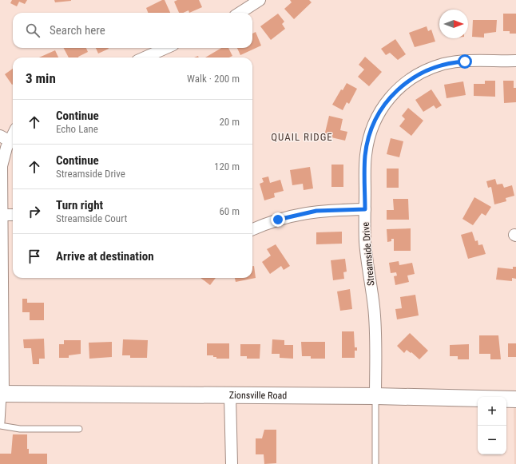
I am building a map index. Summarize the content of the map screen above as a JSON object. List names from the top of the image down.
{
  "streets": {
    "street": ["Streamside Drive", "Zionsville Road"]
  },
  "crossings": [
    ["Streamside Drive", "Zionsville Road"]
  ],
  "districts": ["QUAIL RIDGE"],
  "north": "right",
  "page": {
    "search": "Search here",
    "heading": ["3 min", "Walk · 200 m"],
    "list": [
      ["Continue", "Echo Lane", "20 m"],
      ["Continue", "Streamside Drive", "120 m"],
      ["Turn right", "Streamside Court", "60 m"],
      "Arrive at destination"
    ],
    "map_buttons": ["+", "−"]
  }
}
